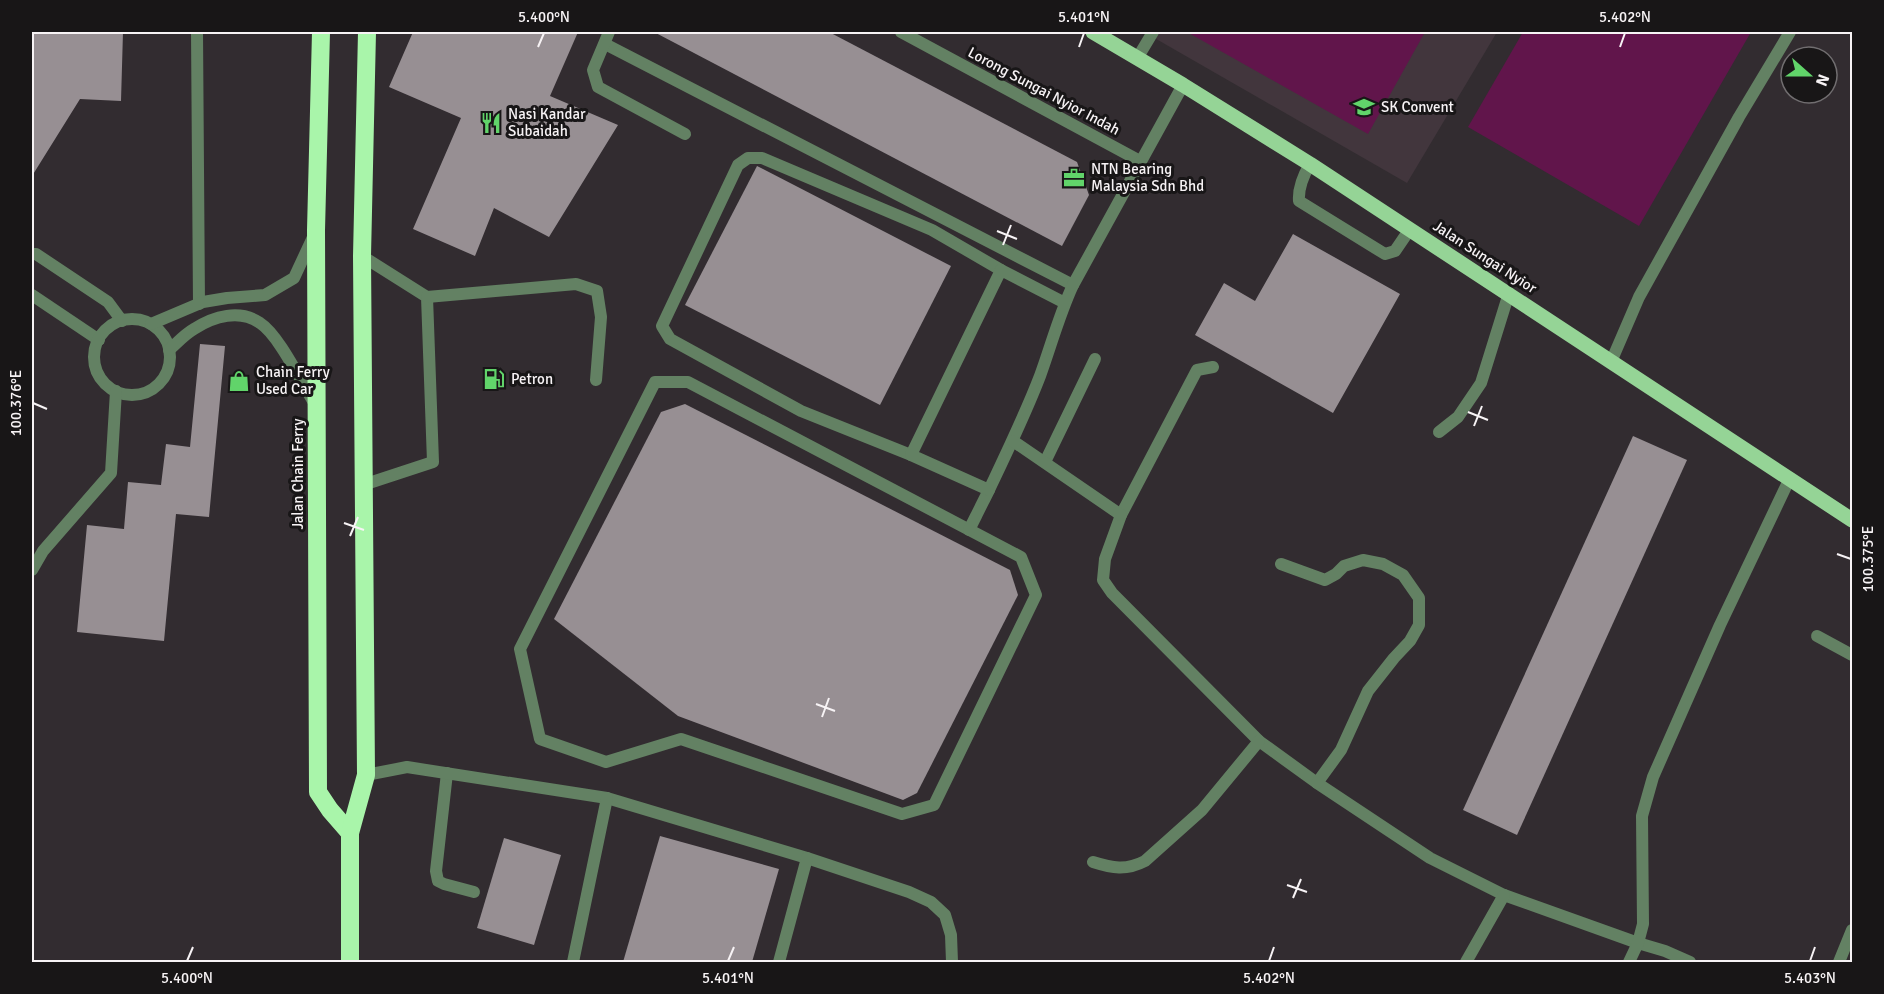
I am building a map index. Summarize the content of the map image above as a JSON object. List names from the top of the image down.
{
  "streets": {
    "highway": ["Jalan Chain Ferry"],
    "main road": ["Jalan Sungai Nyior"],
    "street": ["Lorong Sungai Nyior Indah"]
  },
  "places": {
    "school or university": ["SK Convent"],
    "restaurant": ["Nasi Kandar Subaidah"],
    "office": ["NTN Bearing Malaysia Sdn Bhd"],
    "fuel station": ["Petron"],
    "shop": ["Chain Ferry Used Car"]
  },
  "north": "right",
  "coordinates": [
    "5.400°N",
    "5.401°N",
    "5.402°N",
    "100.376°E",
    "100.375°E",
    "5.403°N"
  ]
}
